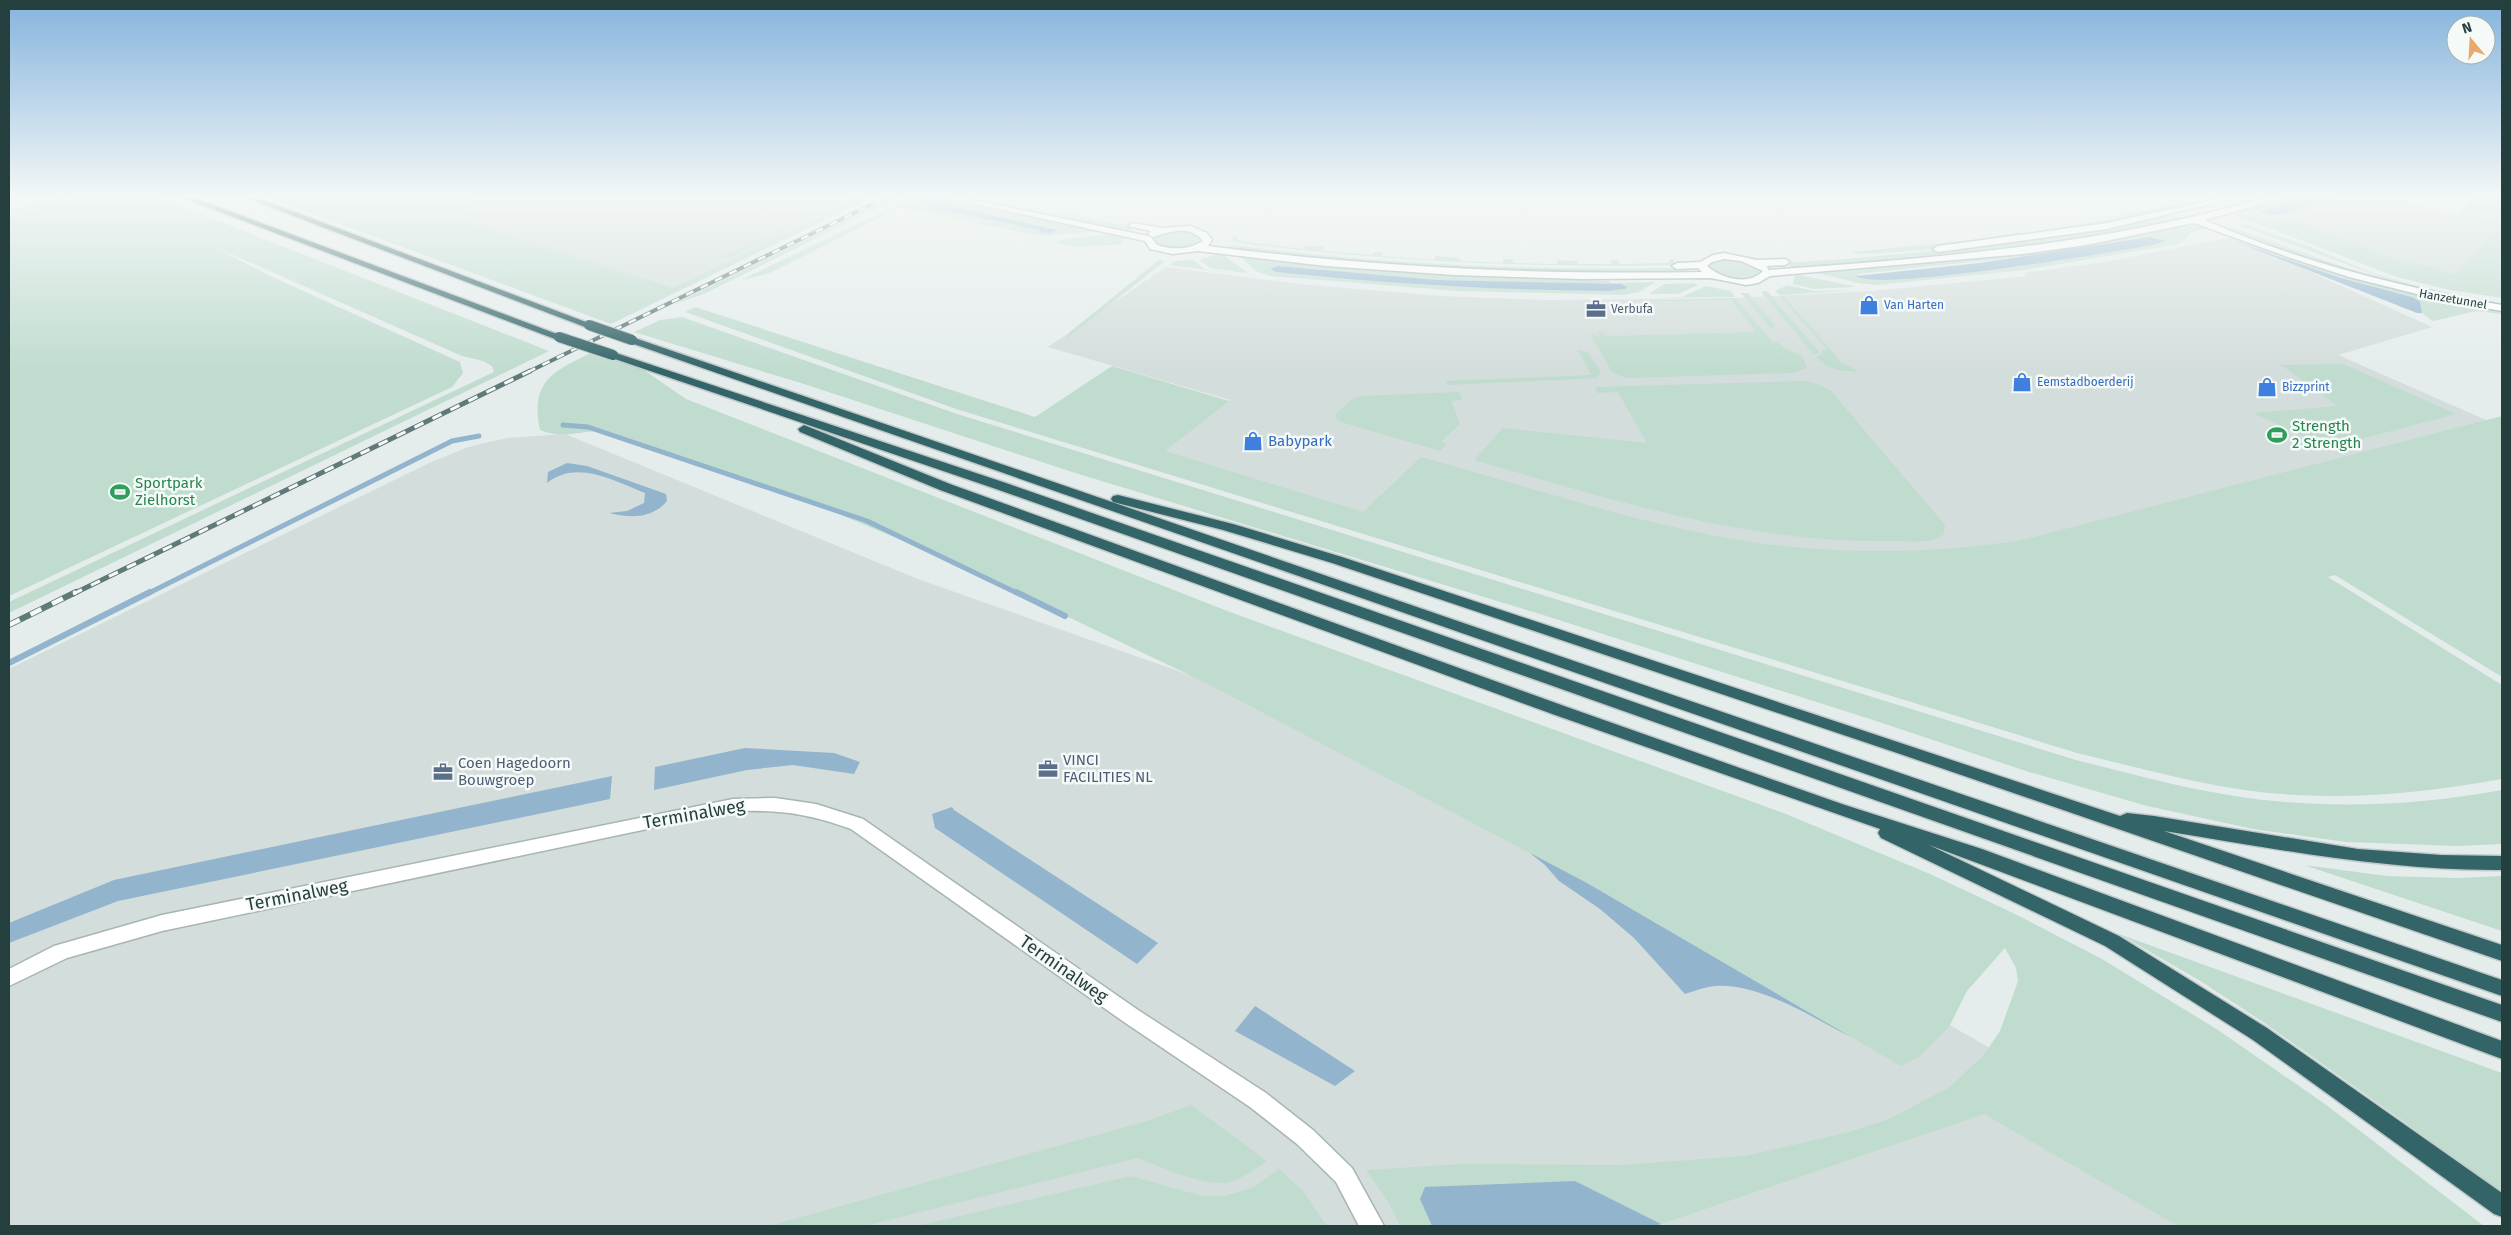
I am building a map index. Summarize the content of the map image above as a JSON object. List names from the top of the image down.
{
  "streets": {
    "main road": ["Hanzetunnel", "Terminalweg"]
  },
  "places": {
    "shop": [
      "Van Harten",
      "Eemstadboerderij",
      "Bizzprint",
      "Babypark"
    ],
    "office": ["Verbufa", "VINCI FACILITIES NL", "Coen Hagedoorn Bouwgroep"],
    "sports": ["Strength 2 Strength", "Sportpark Zielhorst"]
  },
  "north": "top"
}
